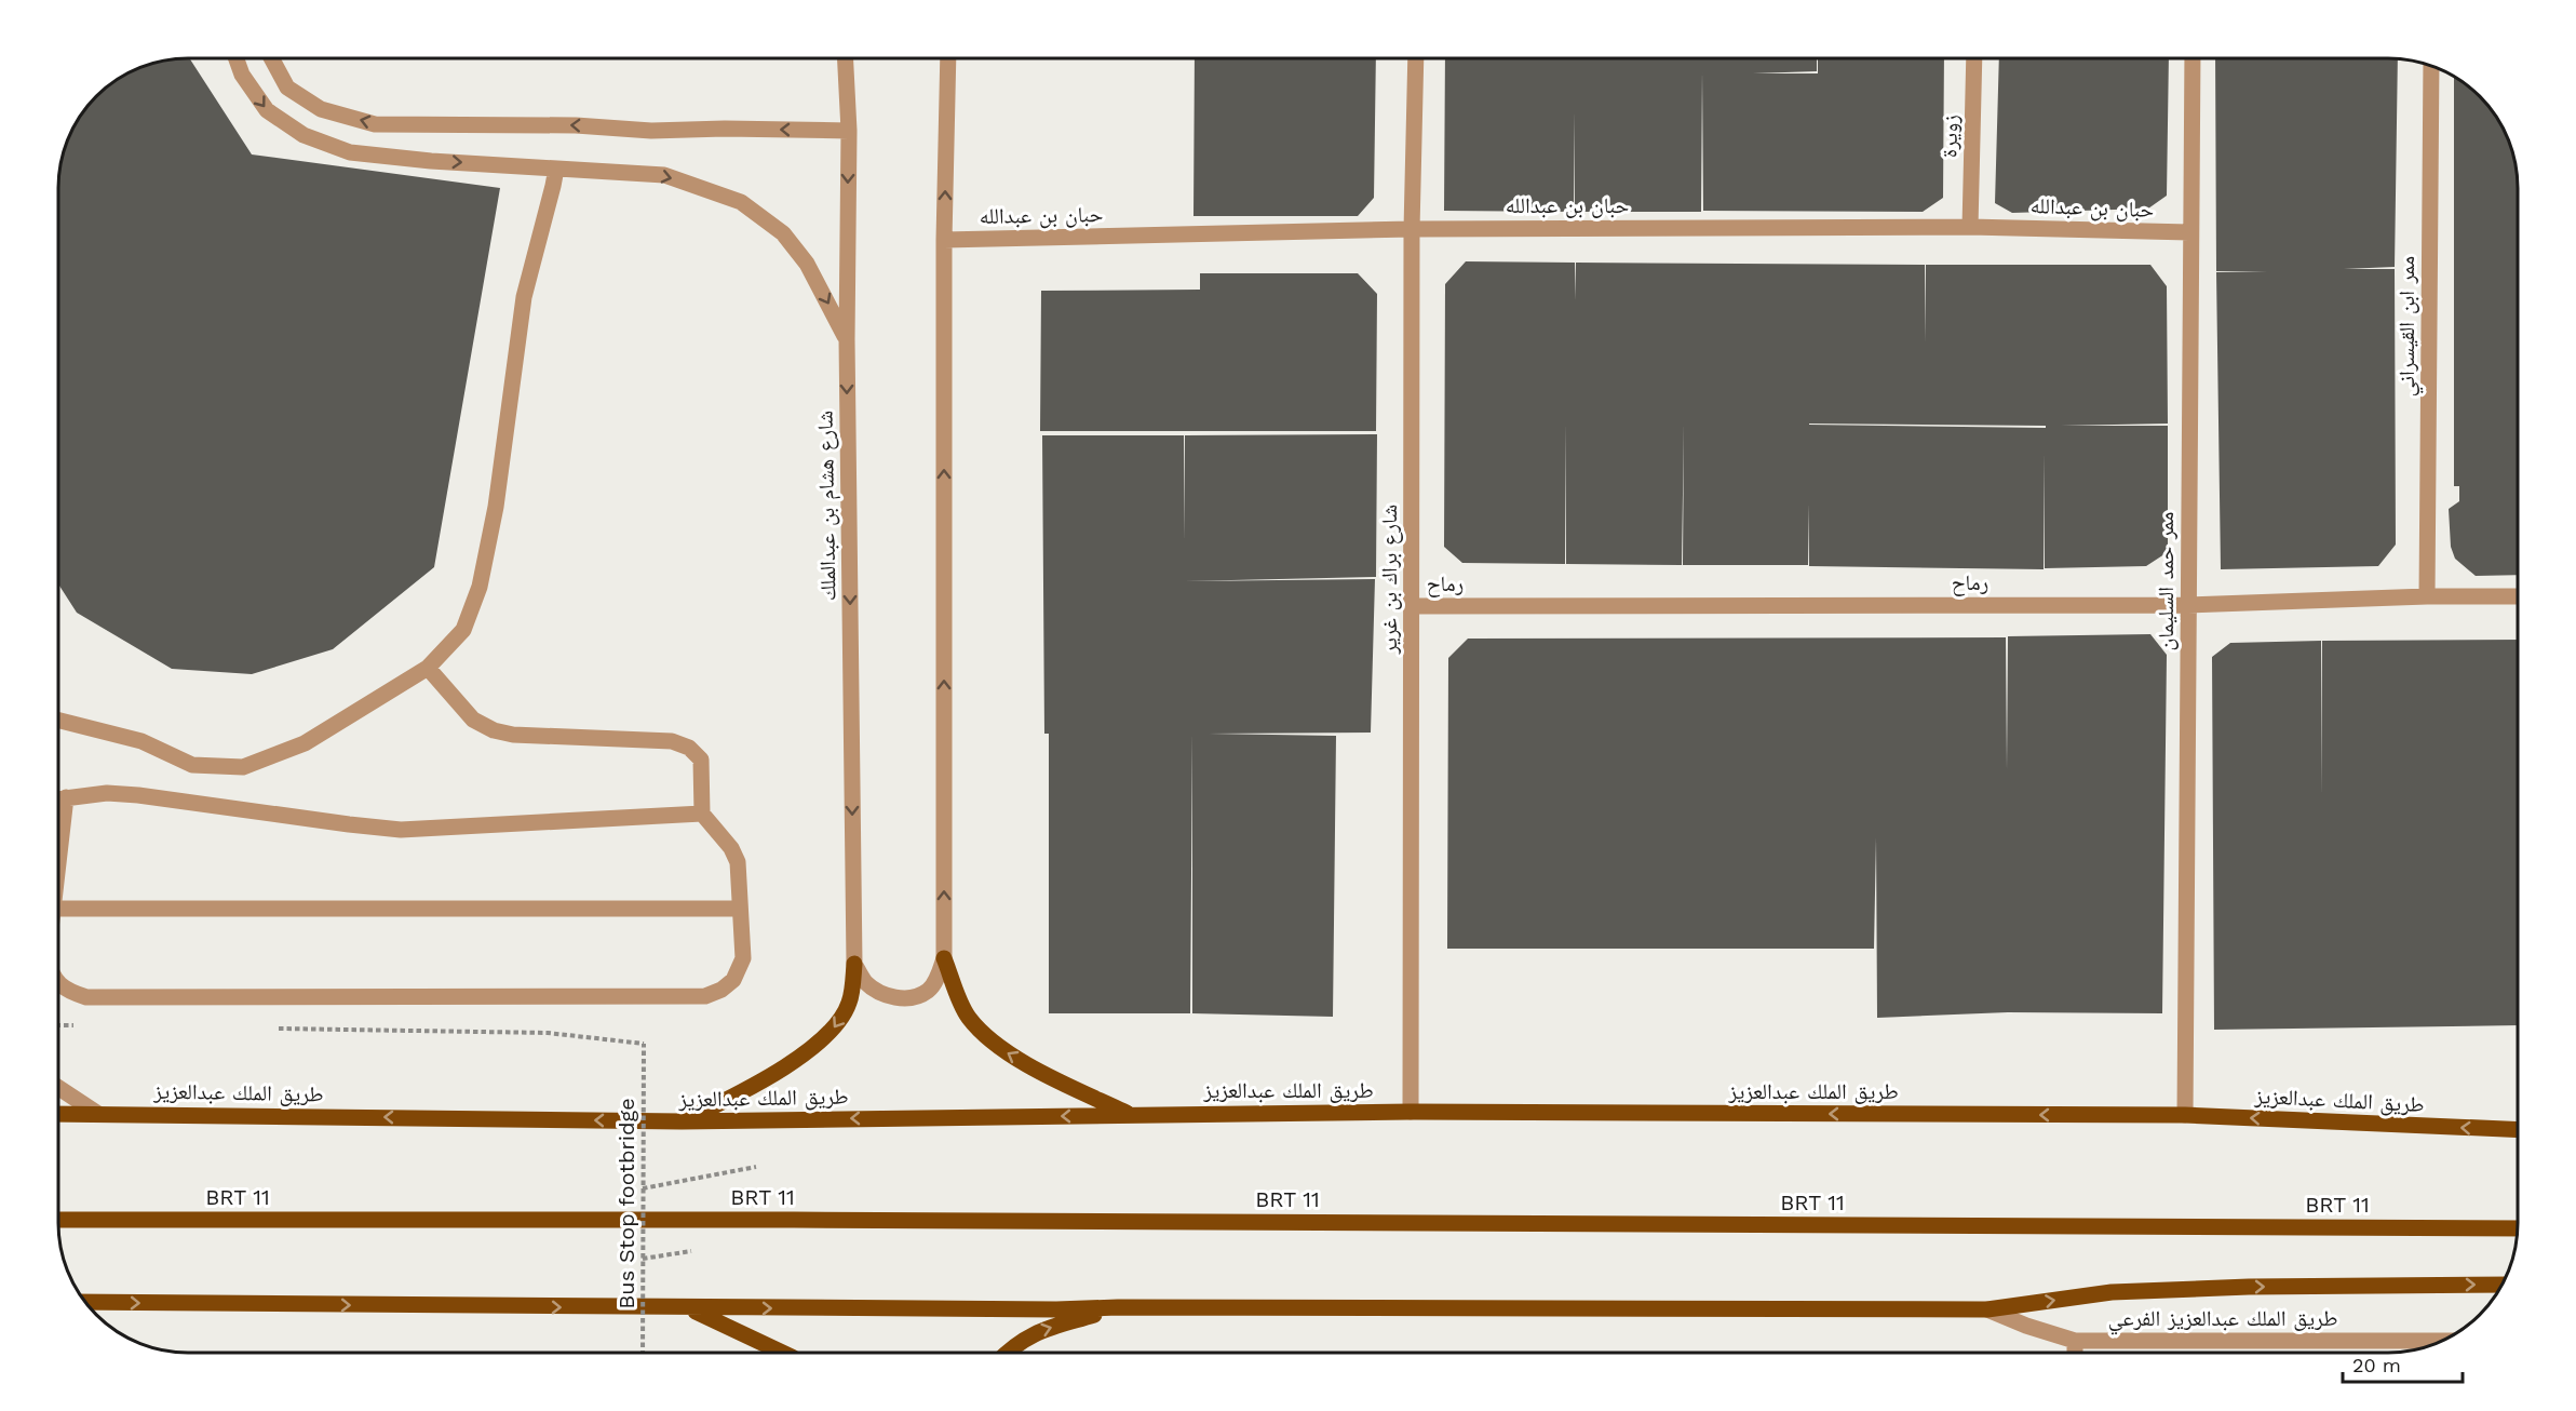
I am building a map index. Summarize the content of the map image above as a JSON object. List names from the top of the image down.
{
  "streets": {
    "main road": ["طريق الملك عبدالعزيز", "BRT 11"],
    "street": [
      "زويرة",
      "حبان بن عبدالله",
      "ممر ابن القيسراني",
      "شارع هشام بن عبدالملك",
      "شارع براك بن غرير",
      "ممر حمد السليمان",
      "رماح",
      "طريق الملك عبدالعزيز الفرعي"
    ],
    "path": ["Bus Stop footbridge"]
  },
  "crossings": [
    ["زويرة", "حبان بن عبدالله"],
    ["حبان بن عبدالله", "شارع براك بن غرير"],
    ["حبان بن عبدالله", "ممر حمد السليمان"],
    ["ممر ابن القيسراني", "رماح"],
    ["شارع براك بن غرير", "رماح"],
    ["شارع براك بن غرير", "طريق الملك عبدالعزيز"],
    ["ممر حمد السليمان", "رماح"],
    ["ممر حمد السليمان", "طريق الملك عبدالعزيز"]
  ],
  "one_way": ["طريق الملك عبدالعزيز"],
  "scale_bar": "20 m"
}
